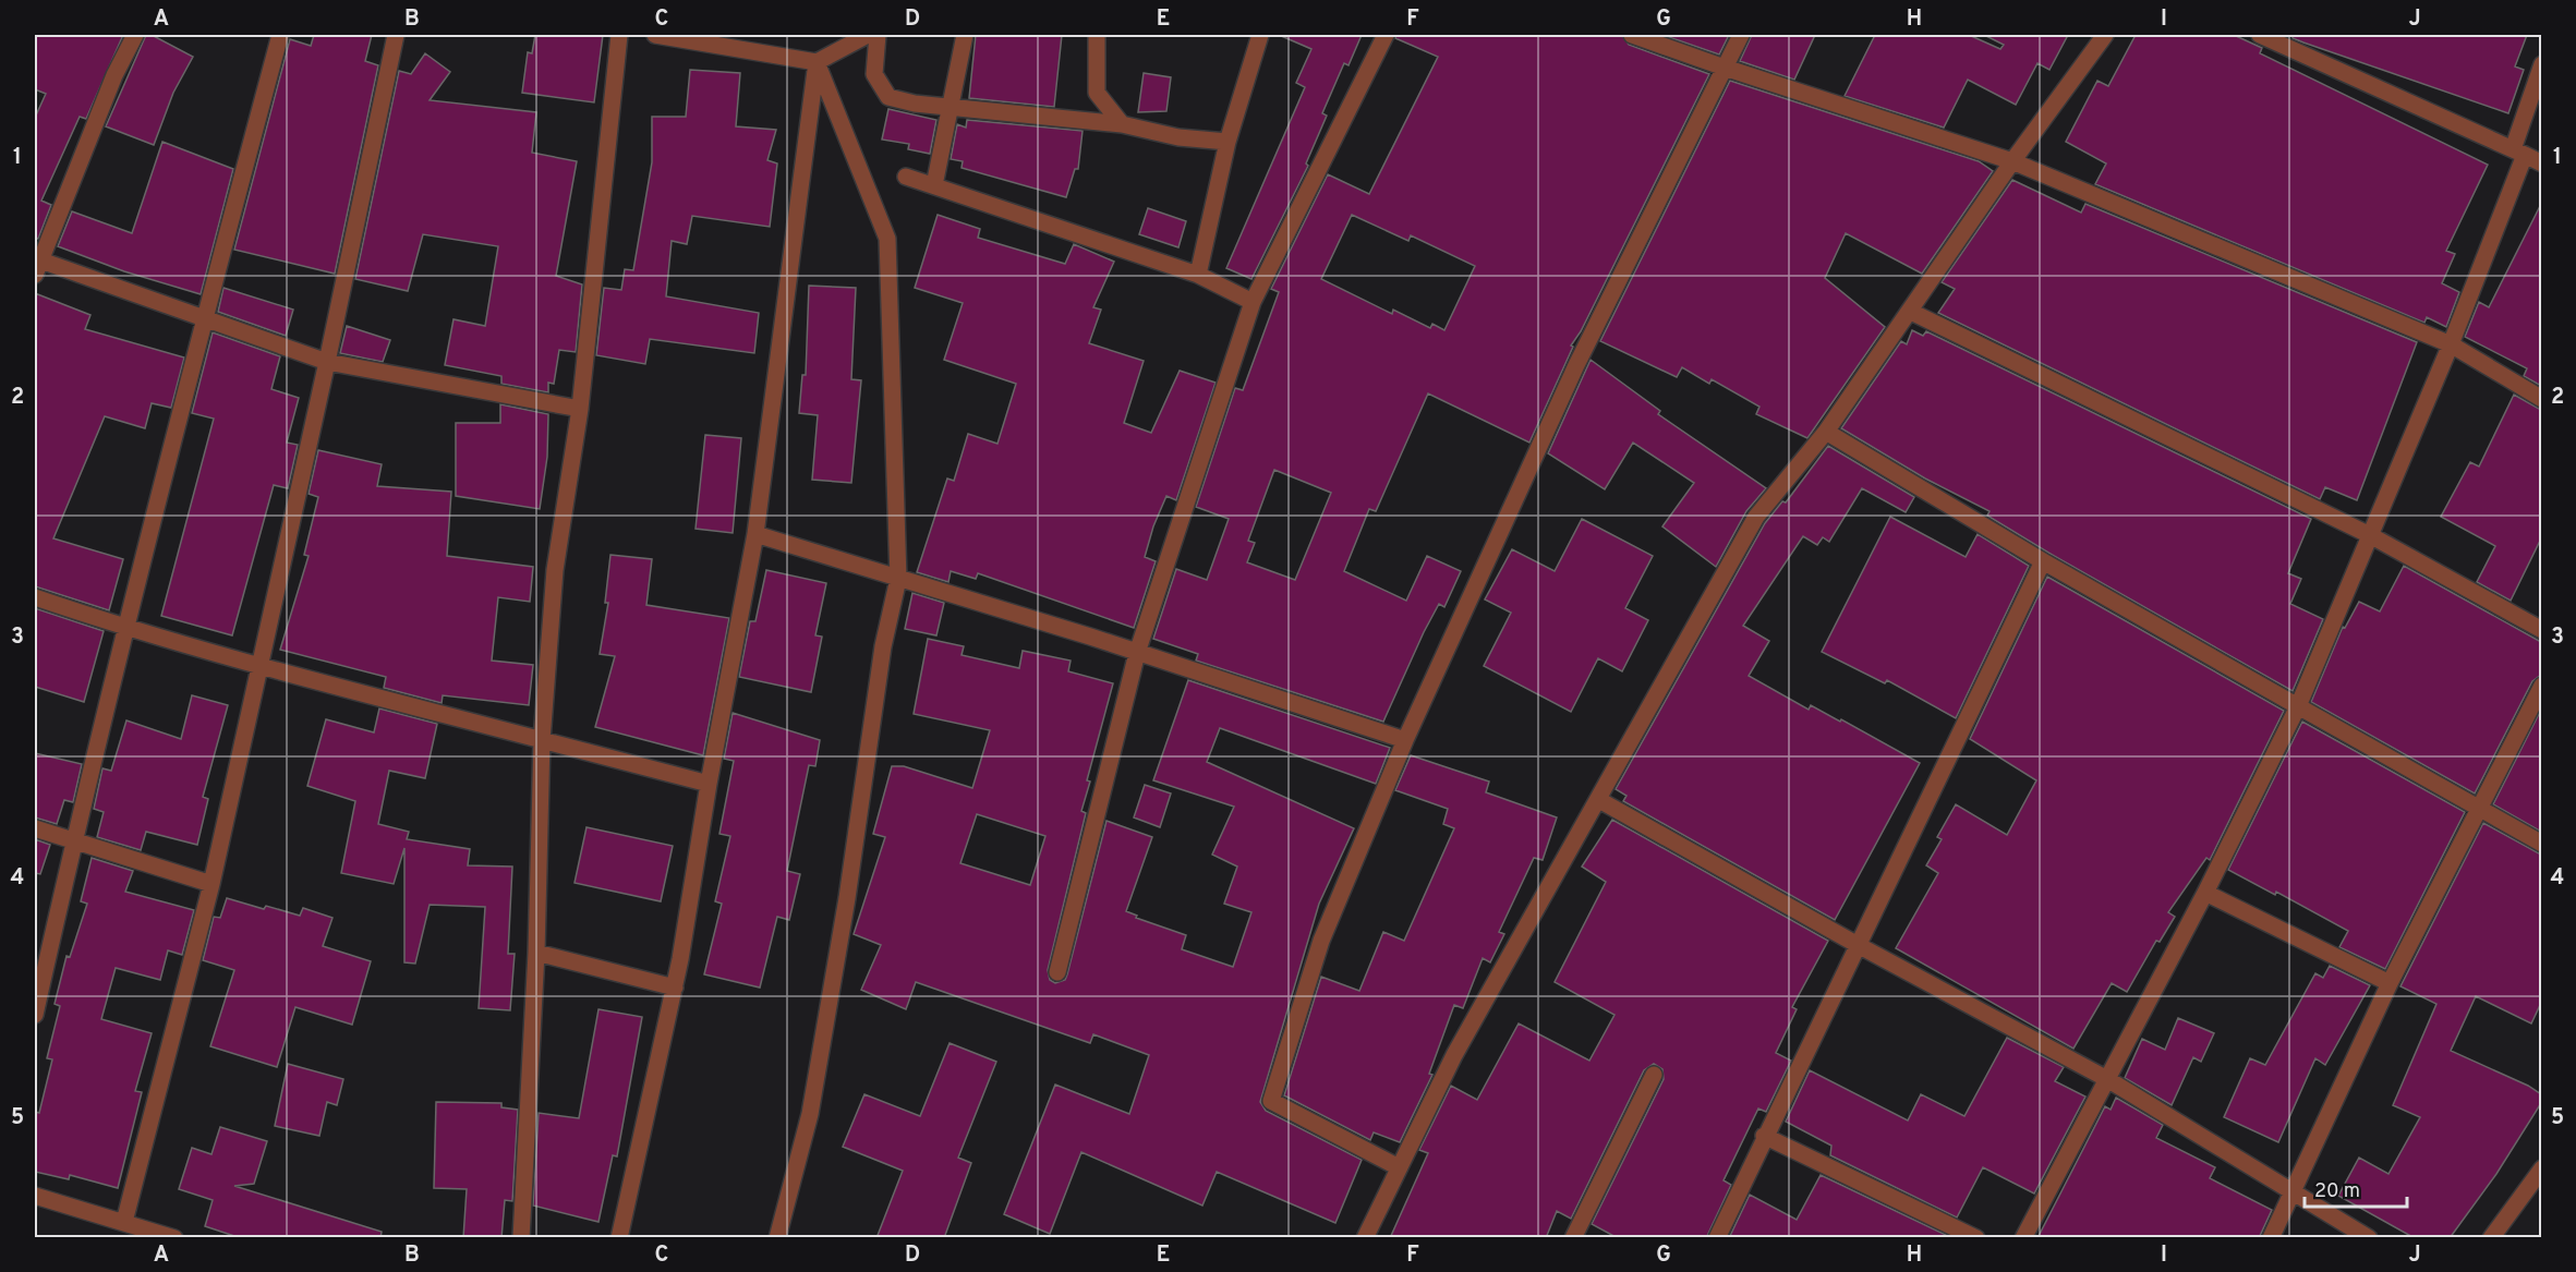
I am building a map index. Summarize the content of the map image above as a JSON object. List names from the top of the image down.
{
  "scale_bar": "20 m",
  "grid": {
    "columns": [
      "A",
      "B",
      "C",
      "D",
      "E",
      "F",
      "G",
      "H",
      "I",
      "J"
    ],
    "rows": [
      "1",
      "2",
      "3",
      "4",
      "5"
    ]
  }
}
